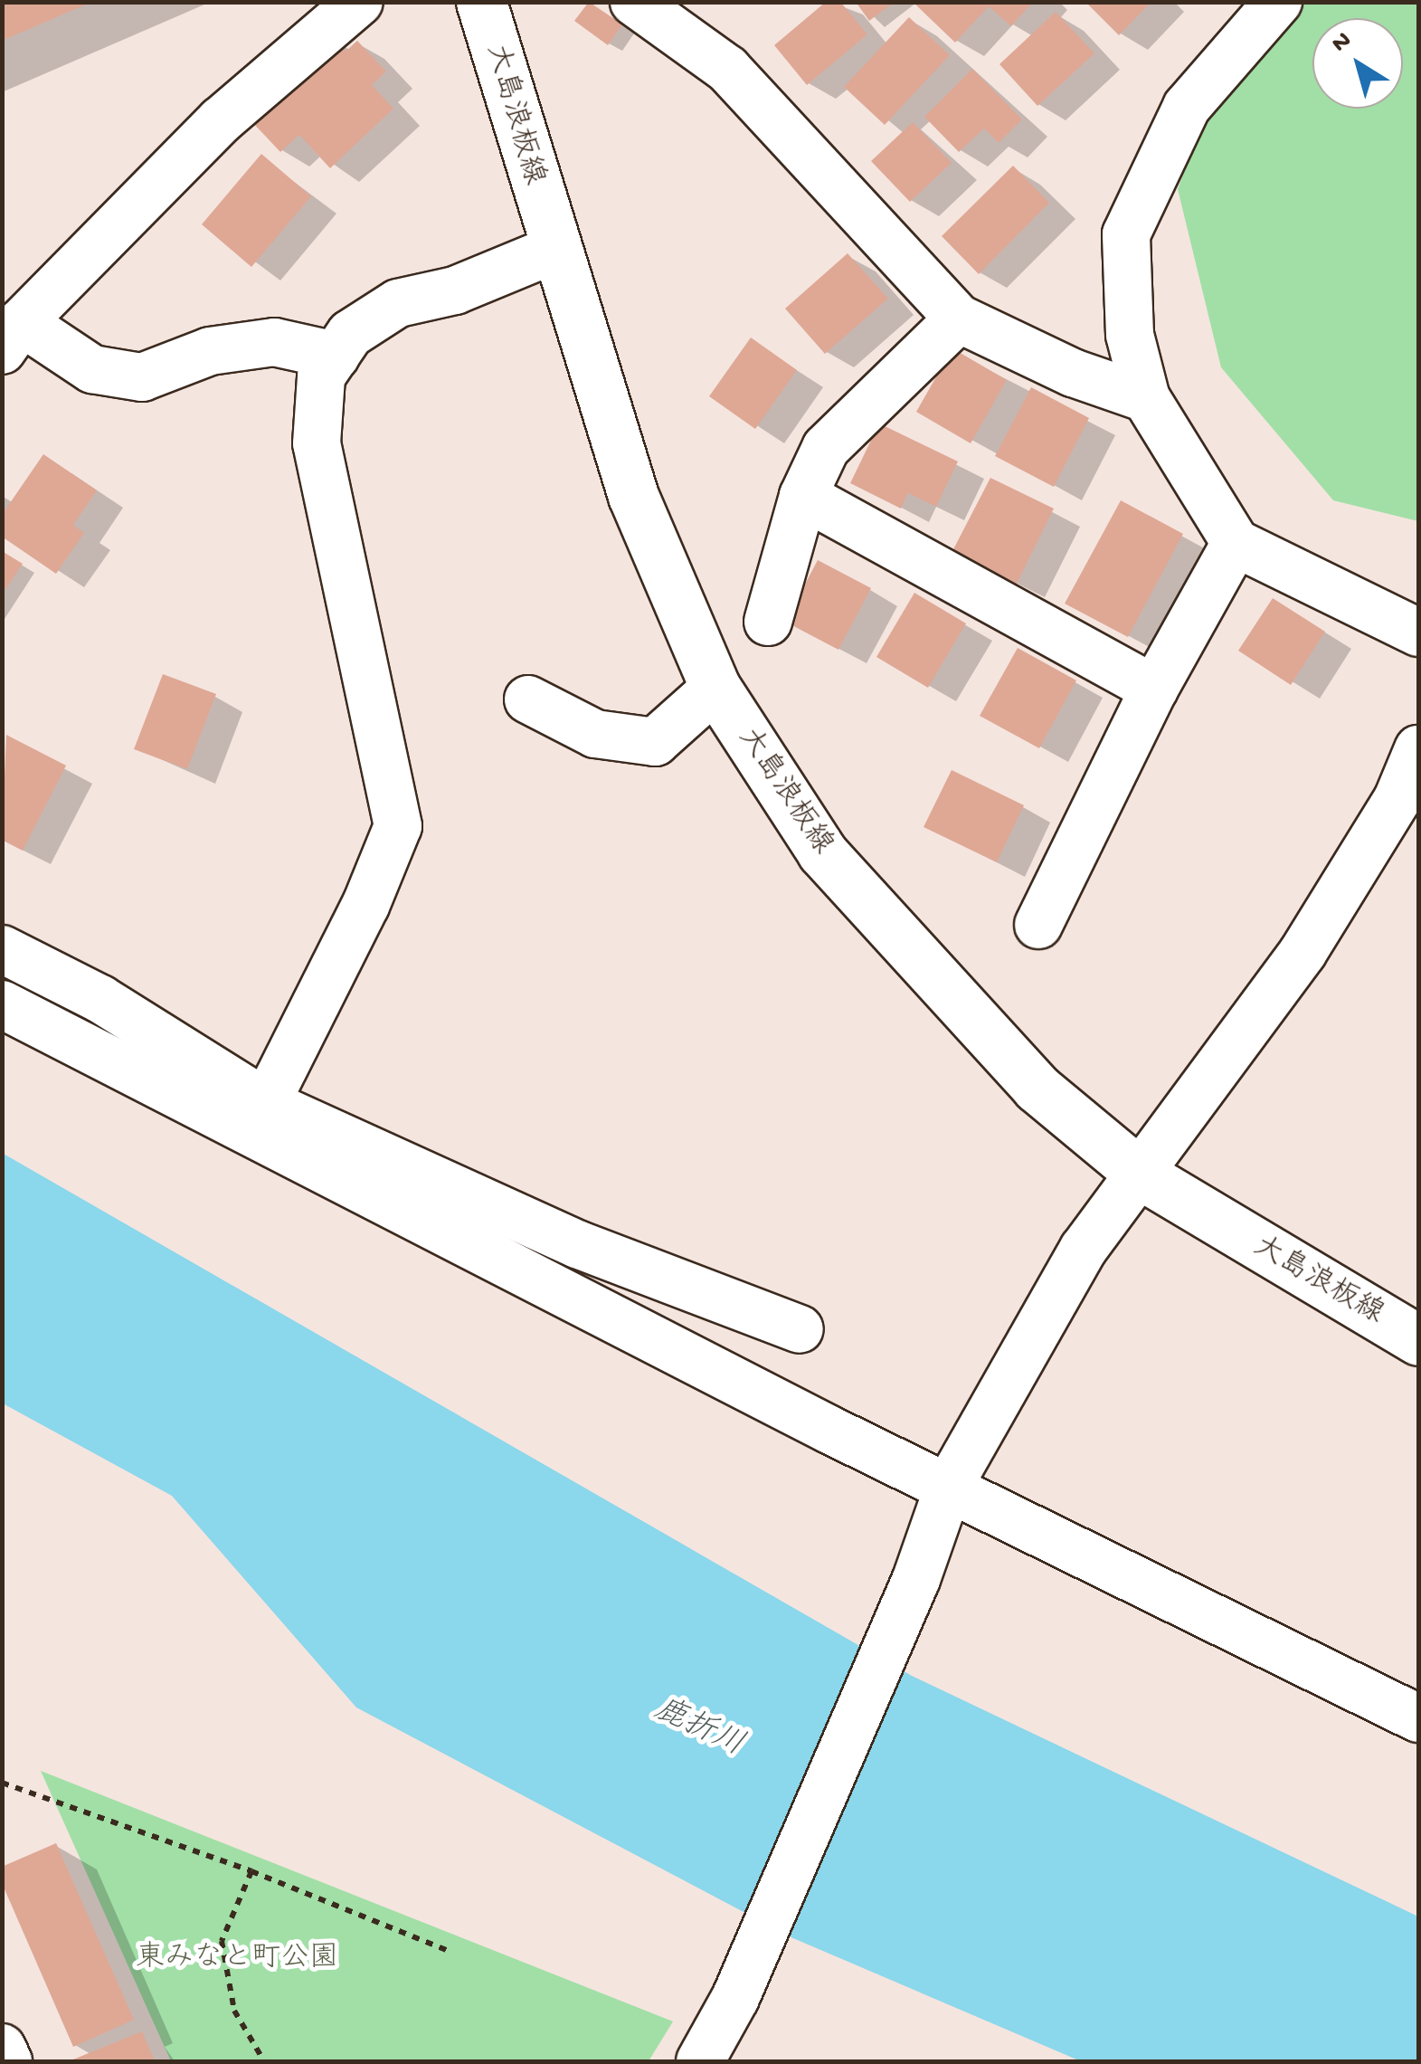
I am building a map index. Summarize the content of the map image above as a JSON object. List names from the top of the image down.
{
  "streets": {
    "main road": ["大島浪板線"]
  },
  "water": ["鹿折川"],
  "parks": ["東みなと町公園"],
  "north": "top left"
}
